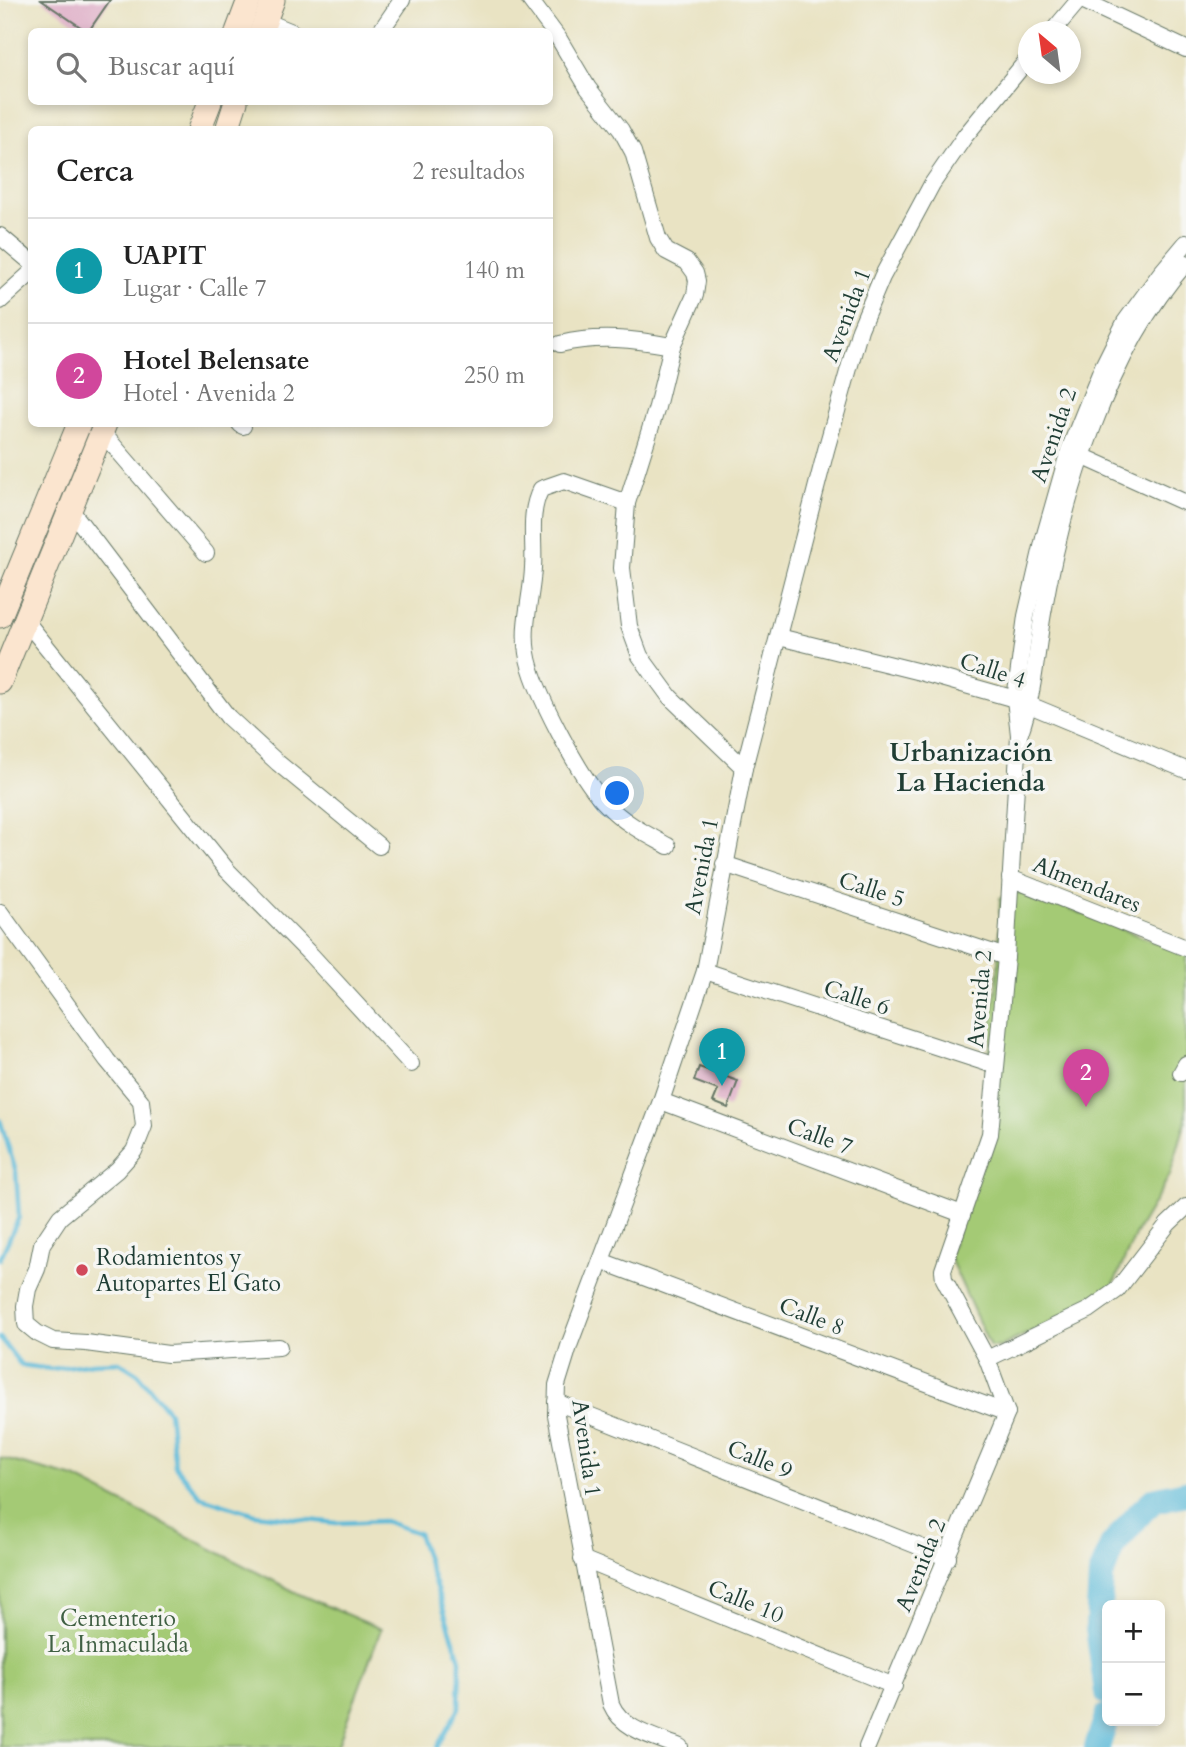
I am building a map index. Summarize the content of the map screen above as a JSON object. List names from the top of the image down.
{
  "streets": {
    "street": [
      "Avenida 1",
      "Avenida 2",
      "Calle 4",
      "Almendares",
      "Calle 5",
      "Calle 6",
      "Calle 7",
      "Calle 8",
      "Calle 9",
      "Calle 10"
    ]
  },
  "crossings": [
    ["Avenida 1", "Calle 4"],
    ["Avenida 1", "Calle 5"],
    ["Avenida 1", "Calle 6"],
    ["Avenida 1", "Calle 7"],
    ["Avenida 1", "Calle 8"],
    ["Avenida 1", "Calle 9"],
    ["Avenida 1", "Calle 10"],
    ["Avenida 2", "Calle 4"],
    ["Avenida 2", "Almendares"],
    ["Avenida 2", "Calle 5"],
    ["Avenida 2", "Calle 6"],
    ["Avenida 2", "Calle 7"],
    ["Avenida 2", "Calle 8"],
    ["Avenida 2", "Calle 9"],
    ["Avenida 2", "Calle 10"]
  ],
  "districts": ["Urbanización La Hacienda"],
  "parks": ["Cementerio La Inmaculada"],
  "places": ["Rodamientos y Autopartes El Gato"],
  "north": "top left",
  "page": {
    "search": "Buscar aquí",
    "heading": ["Cerca", "2 resultados"],
    "list": [
      {
        "mark": "1",
        "name": "UAPIT",
        "note": "Lugar · Calle 7",
        "value": "140 m"
      },
      {
        "mark": "2",
        "name": "Hotel Belensate",
        "note": "Hotel · Avenida 2",
        "value": "250 m"
      }
    ],
    "pins": ["1", "2"],
    "map_buttons": ["+", "−"]
  }
}
